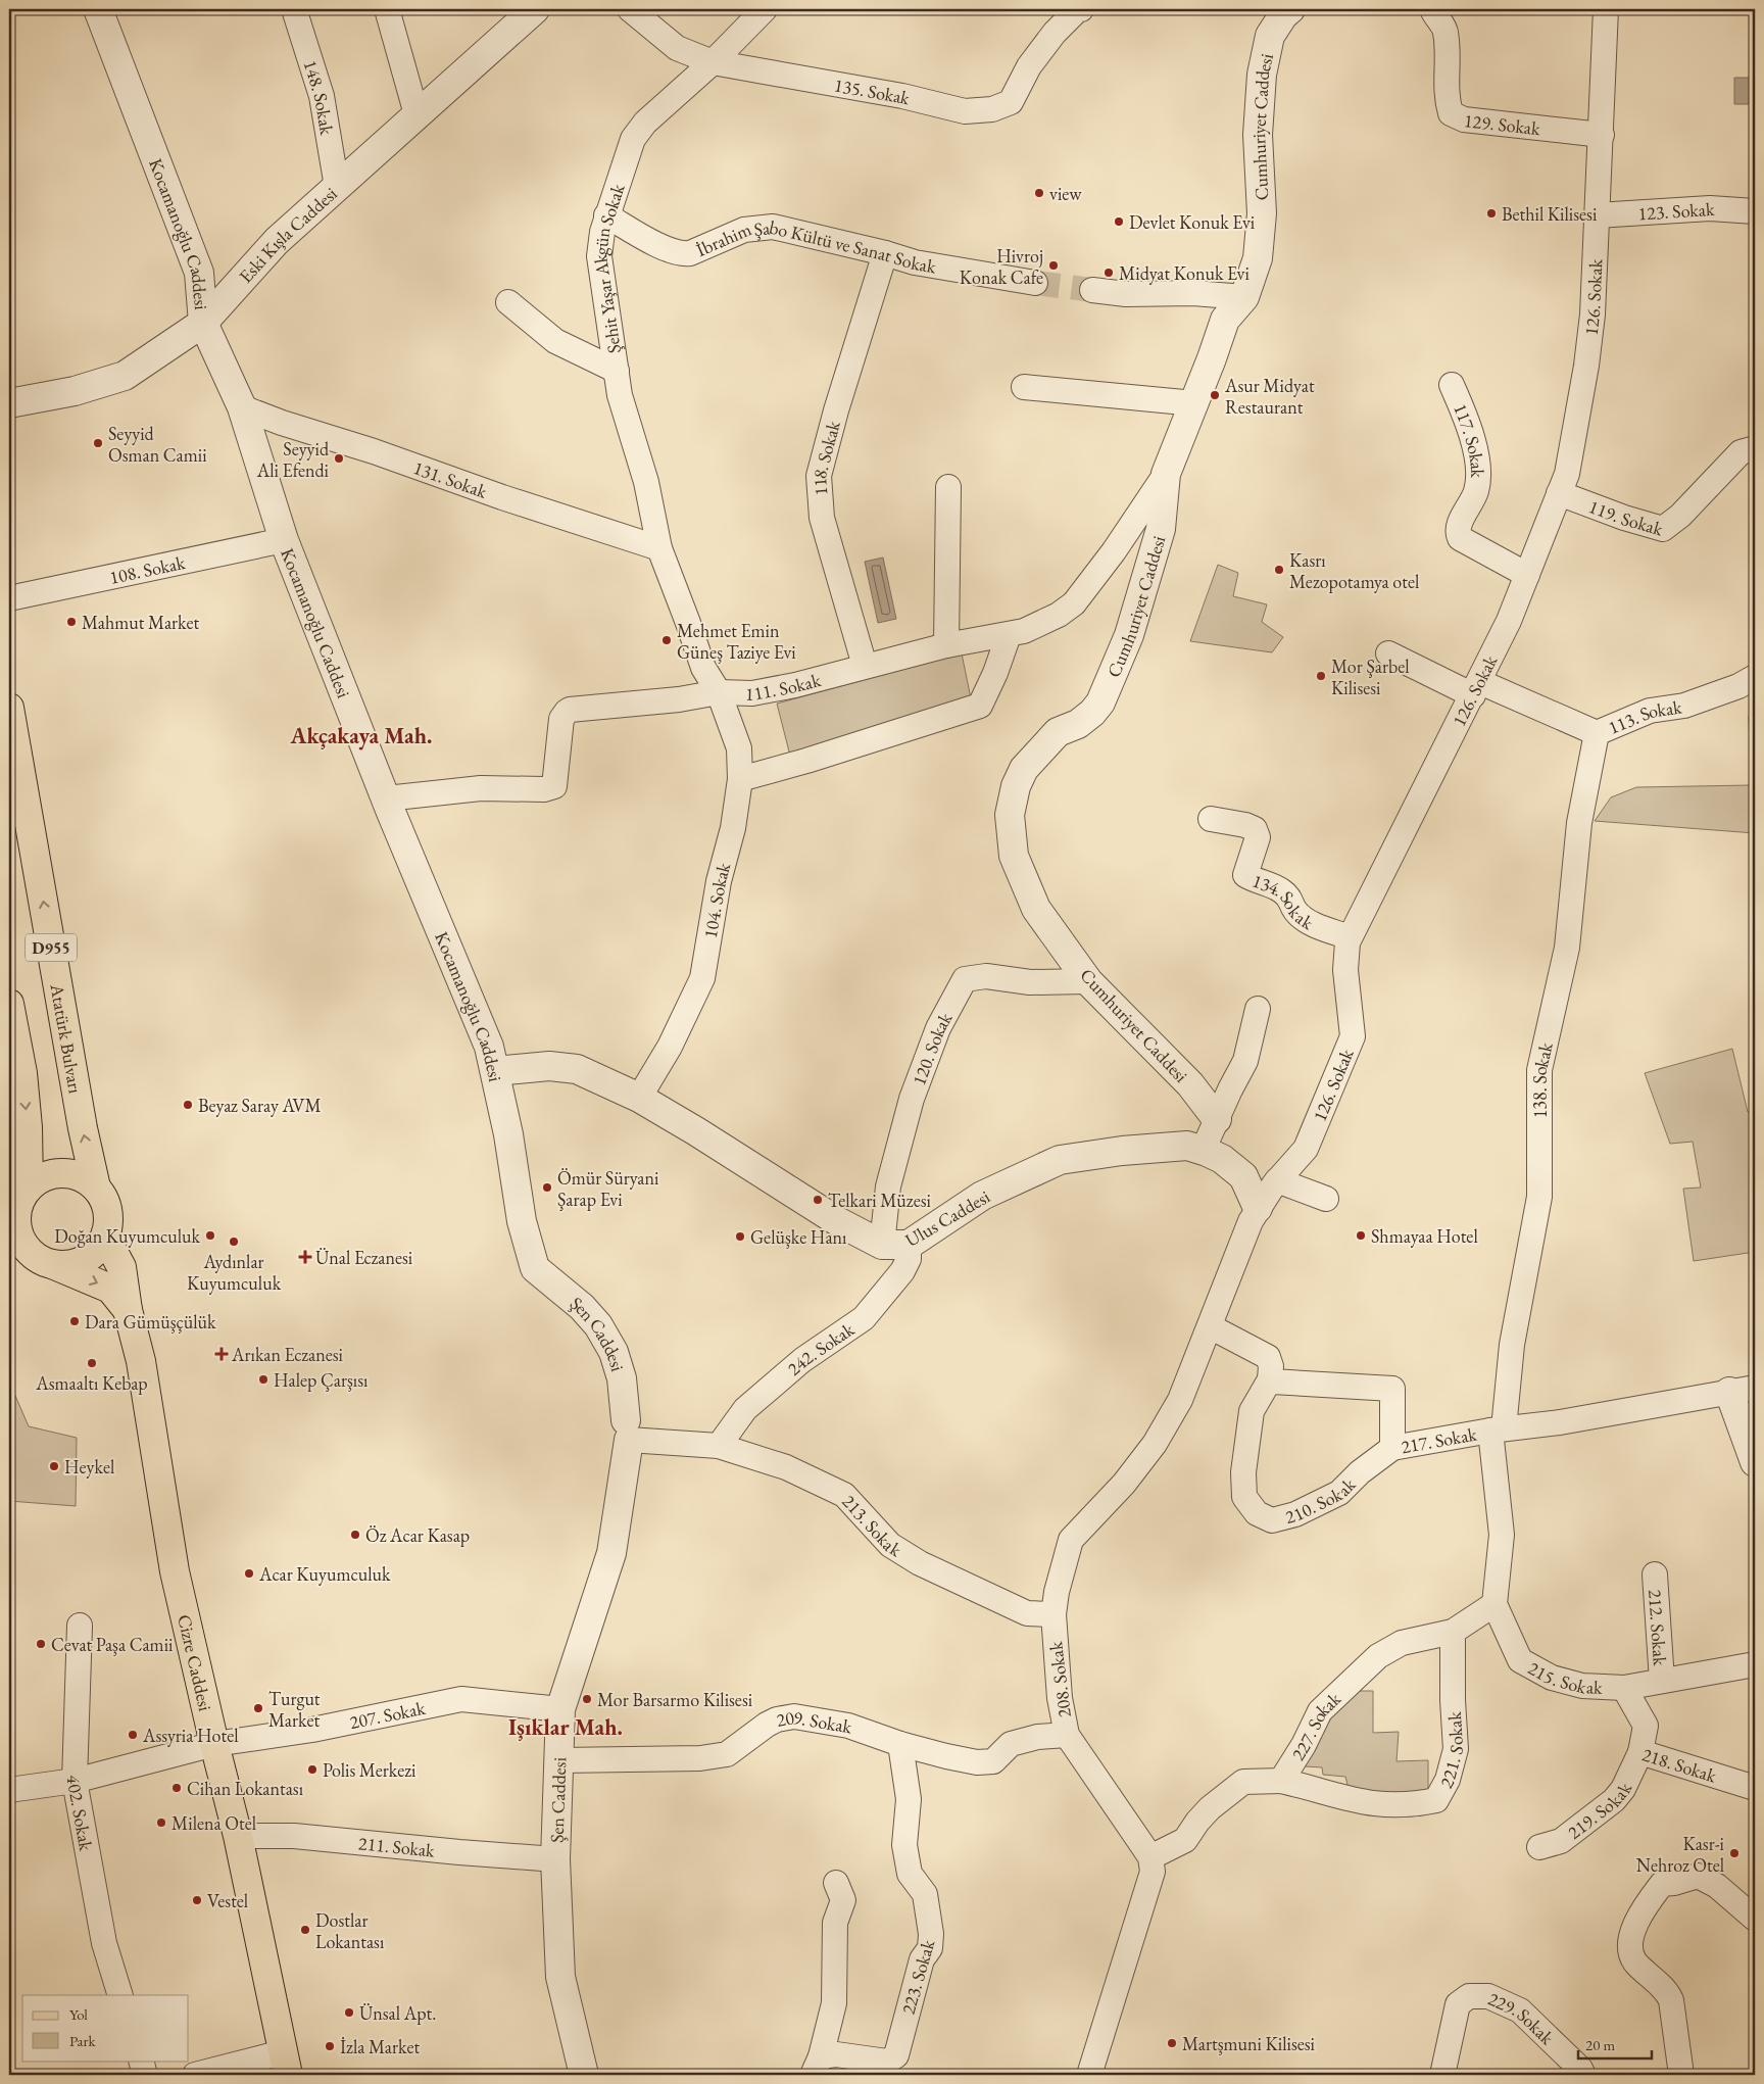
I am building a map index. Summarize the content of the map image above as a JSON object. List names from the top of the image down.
{
  "streets": {
    "main road": ["D955", "Atatürk Bulvarı", "Cizre Caddesi"],
    "street": [
      "135. Sokak",
      "148. Sokak",
      "129. Sokak",
      "Cumhuriyet Caddesi",
      "123. Sokak",
      "Kocamanoğlu Caddesi",
      "Eski Kışla Caddesi",
      "İbrahim Şabo Kültü ve Sanat Sokak",
      "Şehit Yaşar Akgün Sokak",
      "126. Sokak",
      "117. Sokak",
      "118. Sokak",
      "131. Sokak",
      "119. Sokak",
      "108. Sokak",
      "111. Sokak",
      "113. Sokak",
      "104. Sokak",
      "134. Sokak",
      "120. Sokak",
      "138. Sokak",
      "Ulus Caddesi",
      "Şen Caddesi",
      "242. Sokak",
      "217. Sokak",
      "210. Sokak",
      "213. Sokak",
      "212. Sokak",
      "215. Sokak",
      "208. Sokak",
      "207. Sokak",
      "209. Sokak",
      "227. Sokak",
      "221. Sokak",
      "218. Sokak",
      "219. Sokak",
      "402. Sokak",
      "211. Sokak",
      "223. Sokak",
      "229. Sokak"
    ]
  },
  "crossings": [
    ["135. Sokak", "Şehit Yaşar Akgün Sokak"],
    ["148. Sokak", "Eski Kışla Caddesi"],
    ["129. Sokak", "126. Sokak"],
    ["Cumhuriyet Caddesi", "111. Sokak"],
    ["Cumhuriyet Caddesi", "120. Sokak"],
    ["123. Sokak", "126. Sokak"],
    ["Kocamanoğlu Caddesi", "Eski Kışla Caddesi"],
    ["Kocamanoğlu Caddesi", "131. Sokak"],
    ["Kocamanoğlu Caddesi", "108. Sokak"],
    ["Kocamanoğlu Caddesi", "111. Sokak"],
    ["Kocamanoğlu Caddesi", "Ulus Caddesi"],
    ["Kocamanoğlu Caddesi", "Şen Caddesi"],
    ["İbrahim Şabo Kültü ve Sanat Sokak", "Şehit Yaşar Akgün Sokak"],
    ["İbrahim Şabo Kültü ve Sanat Sokak", "118. Sokak"],
    ["Şehit Yaşar Akgün Sokak", "131. Sokak"],
    ["Şehit Yaşar Akgün Sokak", "111. Sokak"],
    ["Şehit Yaşar Akgün Sokak", "104. Sokak"],
    ["126. Sokak", "117. Sokak"],
    ["126. Sokak", "119. Sokak"],
    ["126. Sokak", "113. Sokak"],
    ["126. Sokak", "134. Sokak"],
    ["126. Sokak", "Ulus Caddesi"],
    ["126. Sokak", "208. Sokak"],
    ["118. Sokak", "111. Sokak"],
    ["111. Sokak", "104. Sokak"],
    ["113. Sokak", "138. Sokak"],
    ["104. Sokak", "Ulus Caddesi"],
    ["Atatürk Bulvarı", "Cizre Caddesi"],
    ["120. Sokak", "Ulus Caddesi"],
    ["120. Sokak", "242. Sokak"],
    ["138. Sokak", "217. Sokak"],
    ["138. Sokak", "215. Sokak"],
    ["Ulus Caddesi", "242. Sokak"],
    ["Şen Caddesi", "213. Sokak"],
    ["Şen Caddesi", "207. Sokak"],
    ["Şen Caddesi", "209. Sokak"],
    ["Şen Caddesi", "211. Sokak"],
    ["242. Sokak", "213. Sokak"],
    ["217. Sokak", "210. Sokak"],
    ["217. Sokak", "215. Sokak"],
    ["213. Sokak", "208. Sokak"],
    ["212. Sokak", "215. Sokak"],
    ["Cizre Caddesi", "207. Sokak"],
    ["Cizre Caddesi", "211. Sokak"],
    ["215. Sokak", "227. Sokak"],
    ["215. Sokak", "218. Sokak"],
    ["208. Sokak", "209. Sokak"],
    ["208. Sokak", "227. Sokak"],
    ["207. Sokak", "402. Sokak"],
    ["209. Sokak", "223. Sokak"],
    ["227. Sokak", "221. Sokak"],
    ["218. Sokak", "219. Sokak"]
  ],
  "districts": ["Akçakaya Mah.", "Işıklar Mah."],
  "places": {
    "other": [
      "view",
      "Bethil Kilisesi",
      "Devlet Konuk Evi",
      "Hivroj Konak Cafe",
      "Midyat Konuk Evi",
      "Asur Midyat Restaurant",
      "Seyyid Osman Camii",
      "Seyyid Ali Efendi",
      "Kasrı Mezopotamya otel",
      "Mahmut Market",
      "Mehmet Emin Güneş Taziye Evi",
      "Mor Şarbel Kilisesi",
      "Beyaz Saray AVM",
      "Ömür Süryani Şarap Evi",
      "Telkari Müzesi",
      "Doğan Kuyumculuk",
      "Shmayaa Hotel",
      "Gelüşke Hanı",
      "Aydınlar Kuyumculuk",
      "Dara Gümüşçülük",
      "Asmaaltı Kebap",
      "Halep Çarşısı",
      "Heykel",
      "Öz Acar Kasap",
      "Acar Kuyumculuk",
      "Cevat Paşa Camii",
      "Mor Barsarmo Kilisesi",
      "Turgut Market",
      "Assyria Hotel",
      "Polis Merkezi",
      "Cihan Lokantası",
      "Milena Otel",
      "Kasr-i Nehroz Otel",
      "Vestel",
      "Dostlar Lokantası",
      "Ünsal Apt.",
      "Martşmuni Kilisesi",
      "İzla Market"
    ],
    "health": ["Ünal Eczanesi", "Arıkan Eczanesi"]
  },
  "legend": ["Yol", "Park"],
  "scale_bar": "20 m"
}
